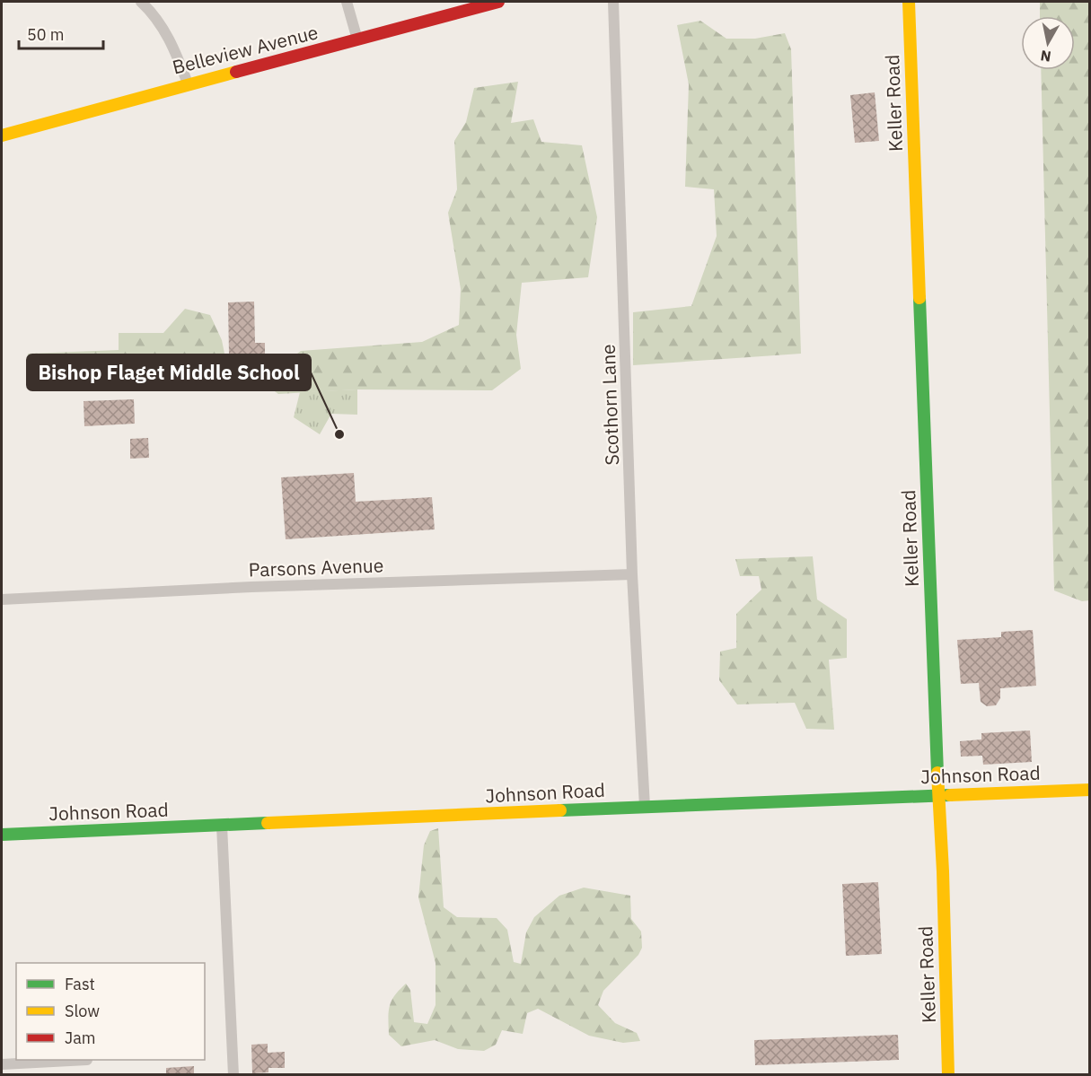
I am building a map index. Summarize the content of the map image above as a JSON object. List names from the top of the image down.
{
  "streets": {
    "street": [
      "Belleview Avenue",
      "Keller Road",
      "Scothorn Lane",
      "Parsons Avenue",
      "Johnson Road"
    ]
  },
  "crossings": [
    ["Keller Road", "Johnson Road"],
    ["Scothorn Lane", "Parsons Avenue"],
    ["Scothorn Lane", "Johnson Road"]
  ],
  "places": ["Bishop Flaget Middle School"],
  "legend": ["Fast", "Slow", "Jam"],
  "scale_bar": "50 m",
  "north": "bottom"
}
